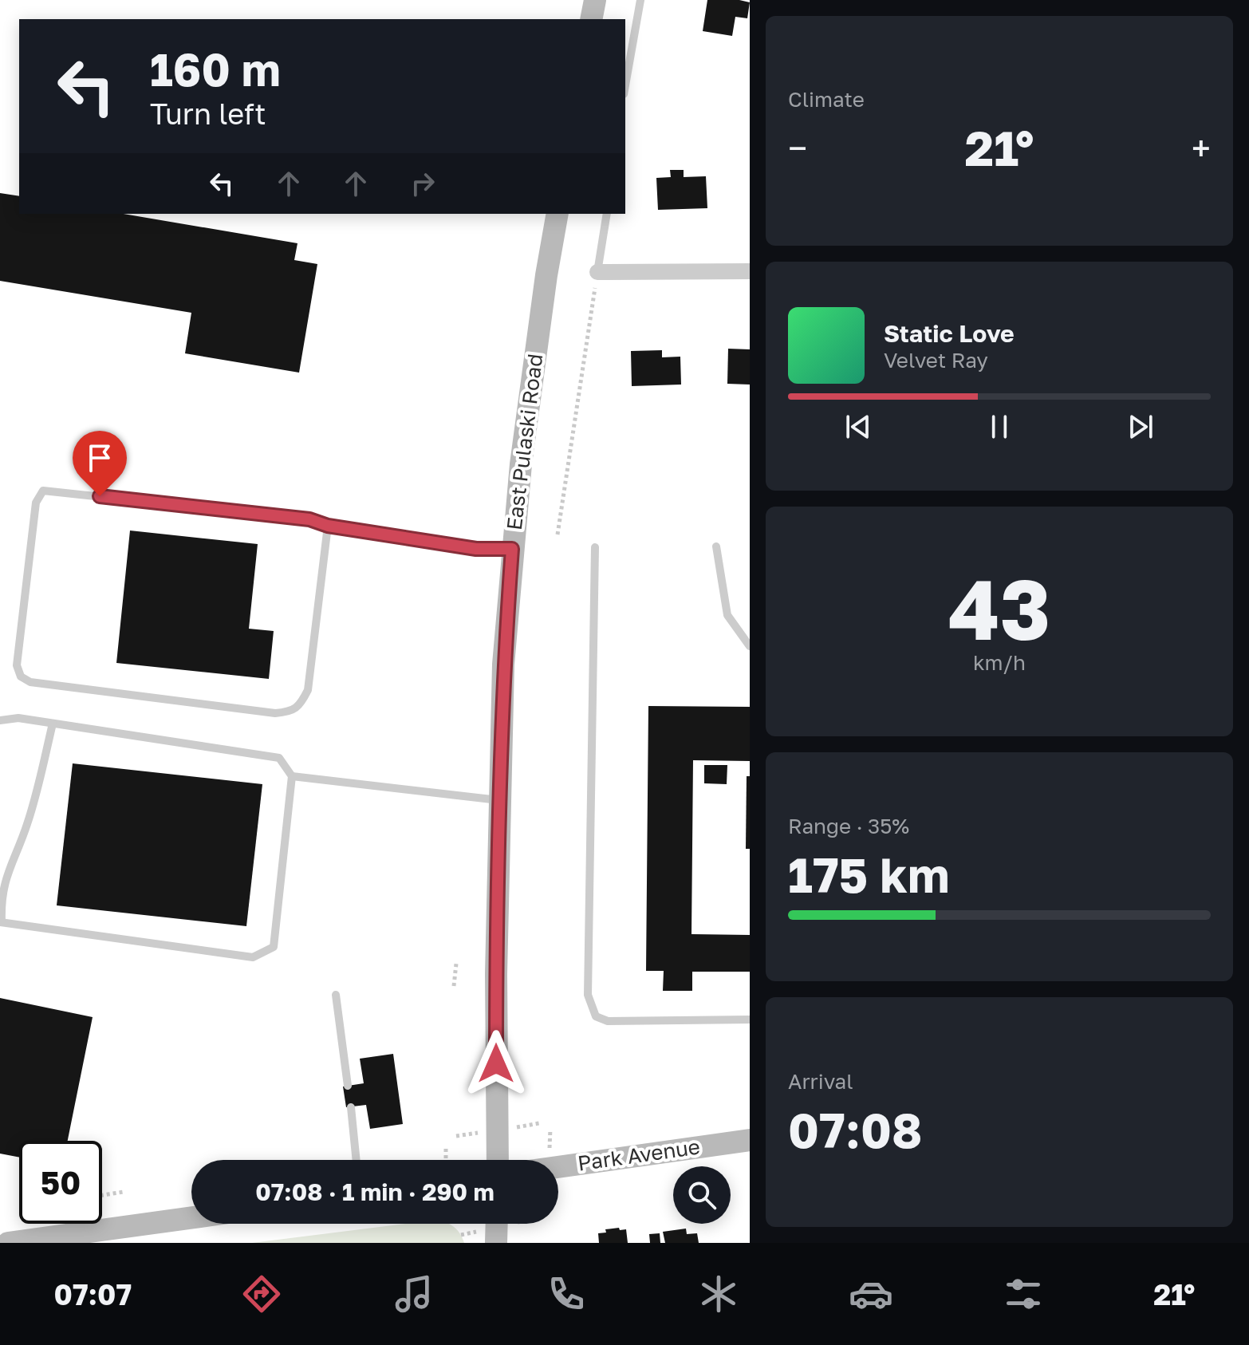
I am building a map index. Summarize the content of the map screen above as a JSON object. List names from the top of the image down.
{
  "streets": {
    "main road": ["East Pulaski Road", "Park Avenue"]
  },
  "page": {
    "tile": [
      "Climate",
      ["43", "km/h"],
      ["Range · 35%", "175 km"],
      ["Arrival", "07:08"]
    ],
    "turn": ["160 m", "Turn left"],
    "heat": ["−", "21°", "+"],
    "song": ["Static Love", "Velvet Ray"],
    "limit": "50",
    "trip": "07:08 · 1 min · 290 m",
    "tabs": ["07:07", "21°"]
  }
}
